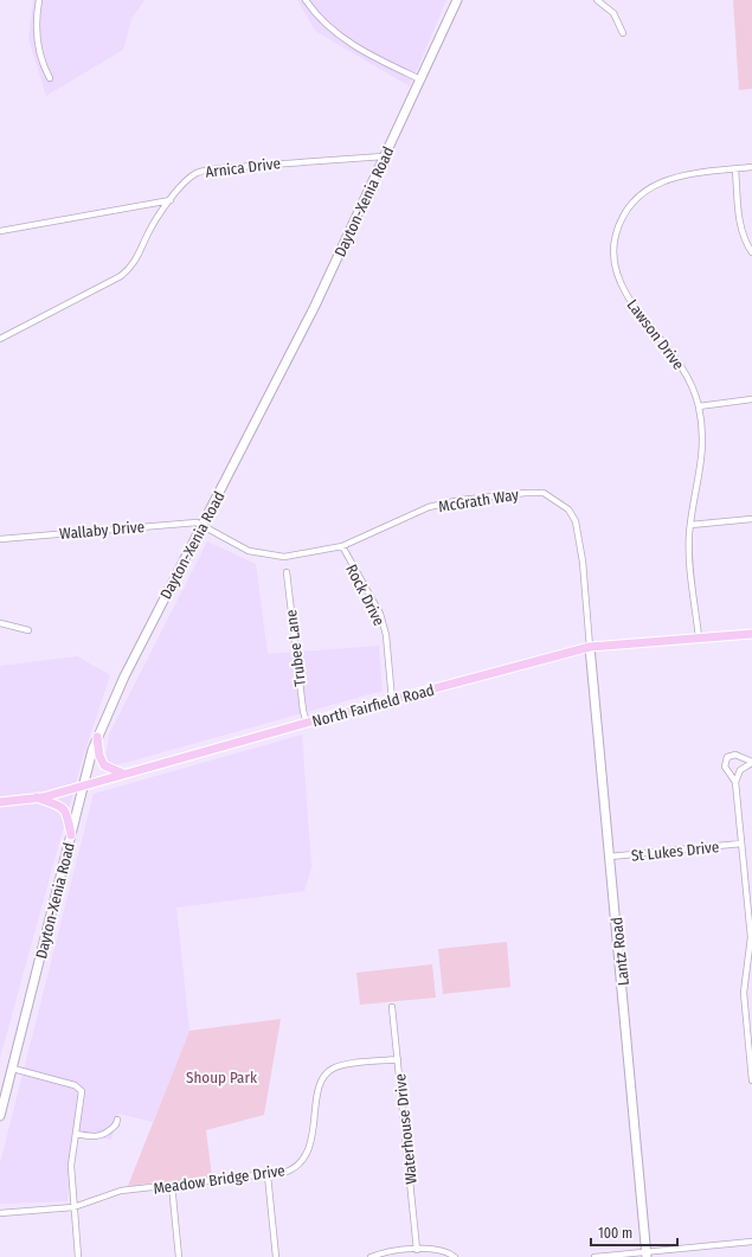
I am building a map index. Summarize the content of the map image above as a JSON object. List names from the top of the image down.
{
  "streets": {
    "main road": ["Dayton-Xenia Road", "North Fairfield Road", "Lantz Road"],
    "street": [
      "Arnica Drive",
      "Lawson Drive",
      "McGrath Way",
      "Wallaby Drive",
      "Rock Drive",
      "Trubee Lane",
      "St Lukes Drive",
      "Waterhouse Drive",
      "Meadow Bridge Drive"
    ]
  },
  "crossings": [
    ["Arnica Drive", "Dayton-Xenia Road"],
    ["Dayton-Xenia Road", "McGrath Way"],
    ["Dayton-Xenia Road", "Wallaby Drive"],
    ["Dayton-Xenia Road", "North Fairfield Road"],
    ["Lawson Drive", "North Fairfield Road"],
    ["McGrath Way", "Wallaby Drive"],
    ["McGrath Way", "Rock Drive"],
    ["McGrath Way", "North Fairfield Road"],
    ["McGrath Way", "Lantz Road"],
    ["Rock Drive", "North Fairfield Road"],
    ["Trubee Lane", "North Fairfield Road"],
    ["North Fairfield Road", "Lantz Road"],
    ["St Lukes Drive", "Lantz Road"],
    ["Waterhouse Drive", "Meadow Bridge Drive"]
  ],
  "parks": ["Shoup Park"],
  "scale_bar": "100 m"
}
